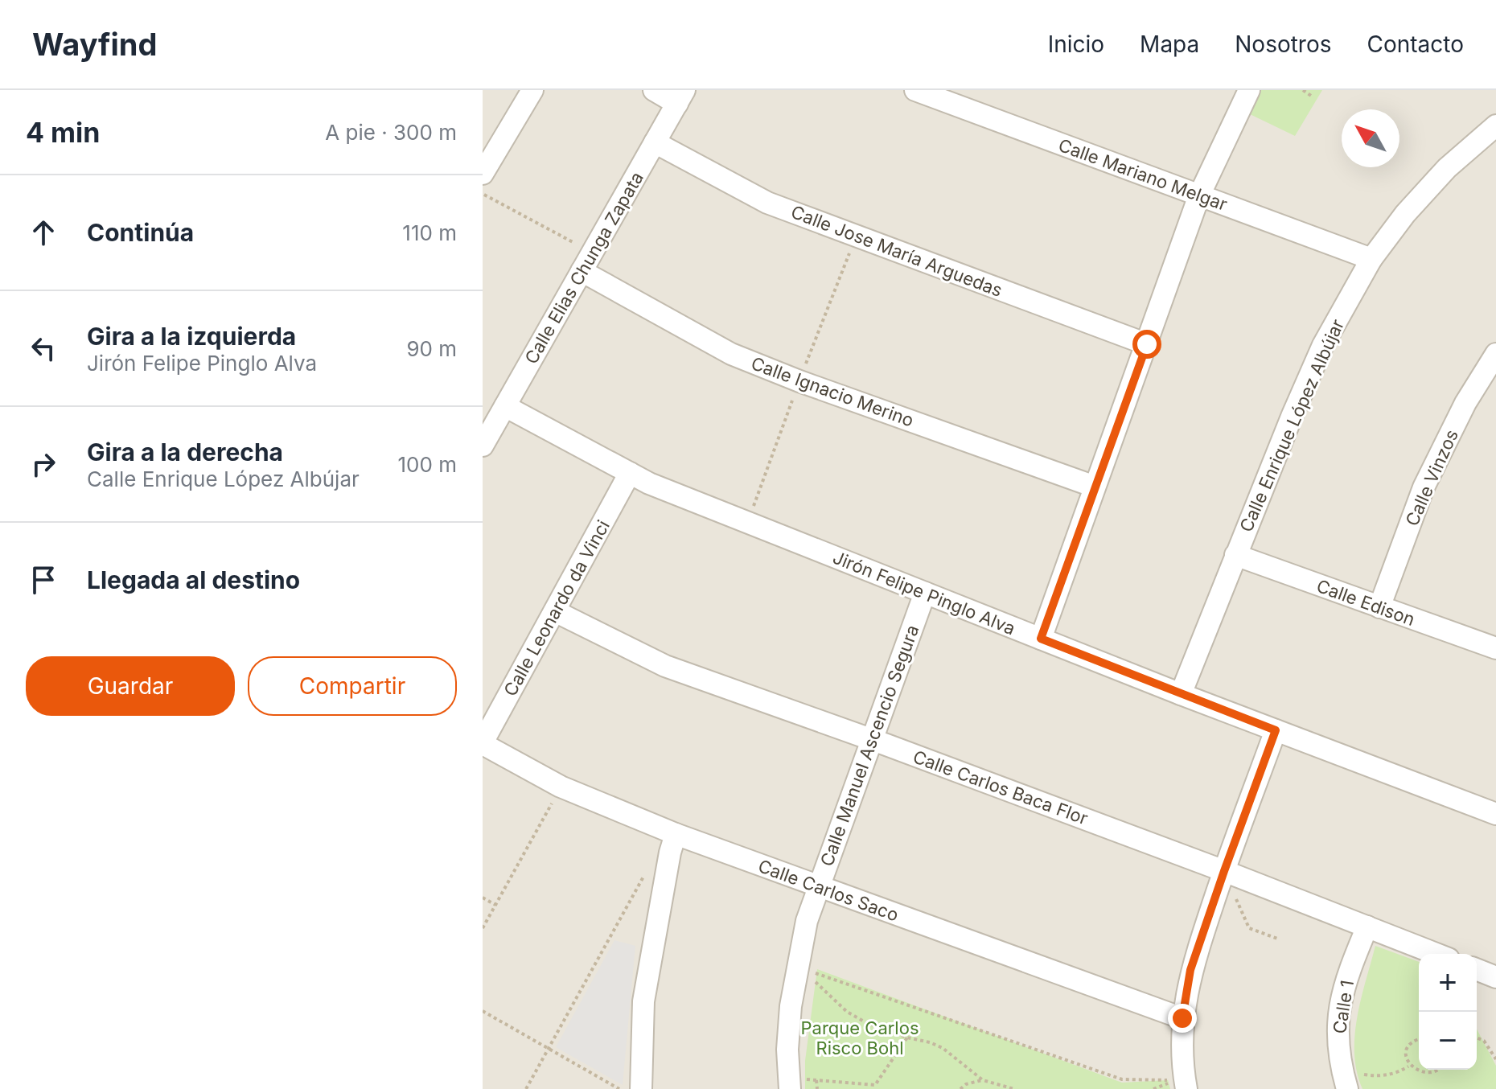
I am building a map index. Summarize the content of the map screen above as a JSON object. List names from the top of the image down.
{
  "streets": {
    "street": [
      "Calle Mariano Melgar",
      "Calle Jose María Arguedas",
      "Calle Elias Chunga Zapata",
      "Calle Ignacio Merino",
      "Calle Enrique López Albújar",
      "Calle Vinzos",
      "Jirón Felipe Pinglo Alva",
      "Calle Edison",
      "Calle Leonardo da Vinci",
      "Calle Manuel Ascencio Segura",
      "Calle Carlos Baca Flor",
      "Calle Carlos Saco",
      "Calle 1"
    ]
  },
  "crossings": [
    ["Calle Mariano Melgar", "Calle Enrique López Albújar"],
    ["Calle Jose María Arguedas", "Calle Elias Chunga Zapata"],
    ["Calle Elias Chunga Zapata", "Calle Ignacio Merino"],
    ["Calle Elias Chunga Zapata", "Jirón Felipe Pinglo Alva"],
    ["Calle Enrique López Albújar", "Jirón Felipe Pinglo Alva"],
    ["Calle Enrique López Albújar", "Calle Edison"],
    ["Calle Vinzos", "Calle Edison"],
    ["Jirón Felipe Pinglo Alva", "Calle Leonardo da Vinci"],
    ["Jirón Felipe Pinglo Alva", "Calle Manuel Ascencio Segura"],
    ["Calle Leonardo da Vinci", "Calle Carlos Baca Flor"],
    ["Calle Leonardo da Vinci", "Calle Carlos Saco"],
    ["Calle Manuel Ascencio Segura", "Calle Carlos Baca Flor"],
    ["Calle Manuel Ascencio Segura", "Calle Carlos Saco"],
    ["Calle Carlos Baca Flor", "Calle 1"]
  ],
  "parks": ["Parque Carlos Risco Bohl"],
  "north": "top left",
  "page": {
    "header": "Wayfind",
    "nav": [
      "Inicio",
      "Mapa",
      "Nosotros",
      "Contacto"
    ],
    "heading": ["4 min", "A pie · 300 m"],
    "list": [
      ["Continúa", "110 m"],
      ["Gira a la izquierda", "Jirón Felipe Pinglo Alva", "90 m"],
      ["Gira a la derecha", "Calle Enrique López Albújar", "100 m"],
      "Llegada al destino"
    ],
    "buttons": ["Guardar", "Compartir"],
    "map_buttons": ["+", "−"]
  }
}
